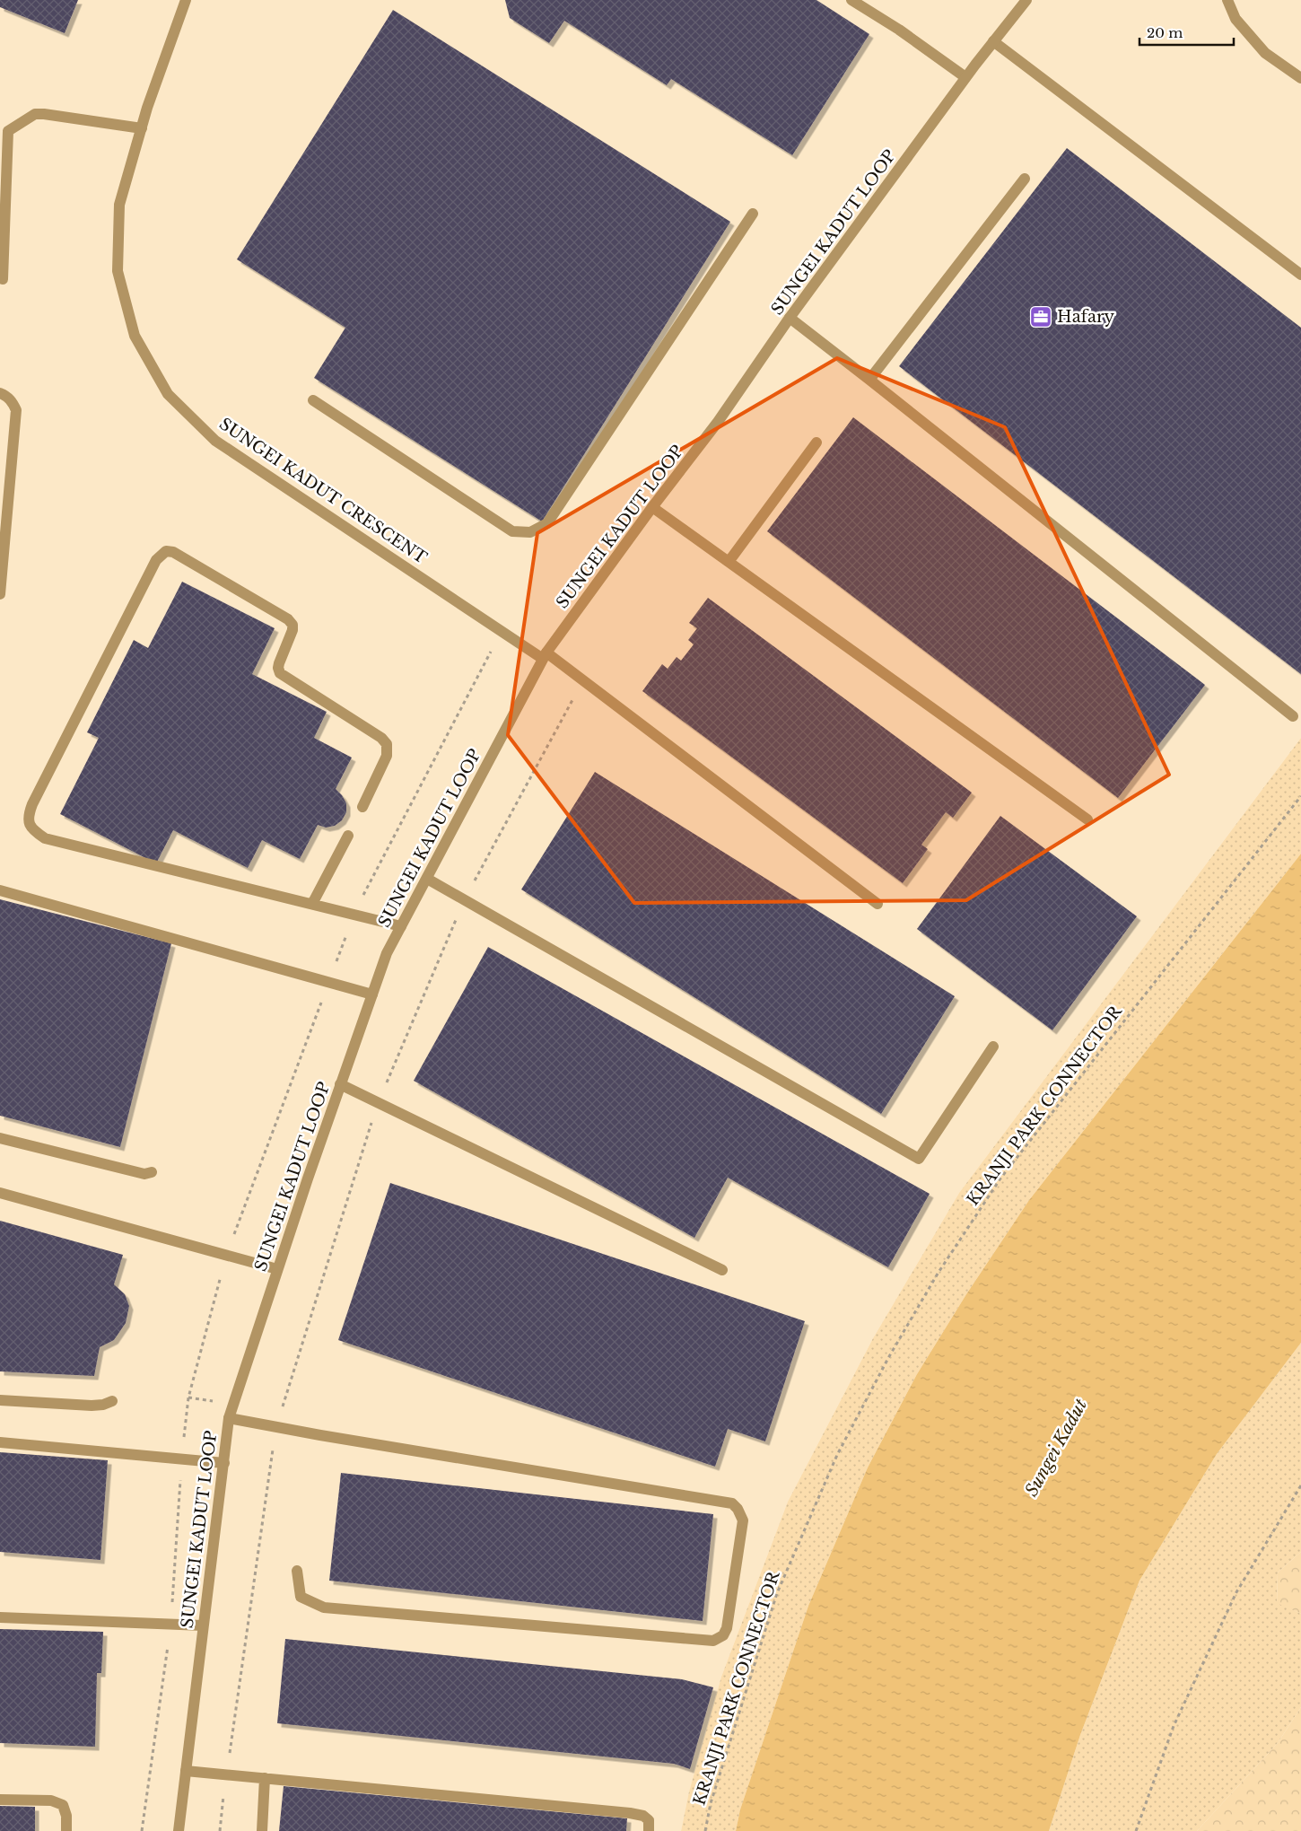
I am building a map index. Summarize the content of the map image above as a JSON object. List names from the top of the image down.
{
  "streets": {
    "street": ["SUNGEI KADUT LOOP", "SUNGEI KADUT CRESCENT"],
    "path": ["KRANJI PARK CONNECTOR"]
  },
  "crossings": [
    ["SUNGEI KADUT LOOP", "SUNGEI KADUT CRESCENT"]
  ],
  "water": ["Sungei Kadut"],
  "places": {
    "office": ["Hafary"]
  },
  "scale_bar": "20 m"
}
